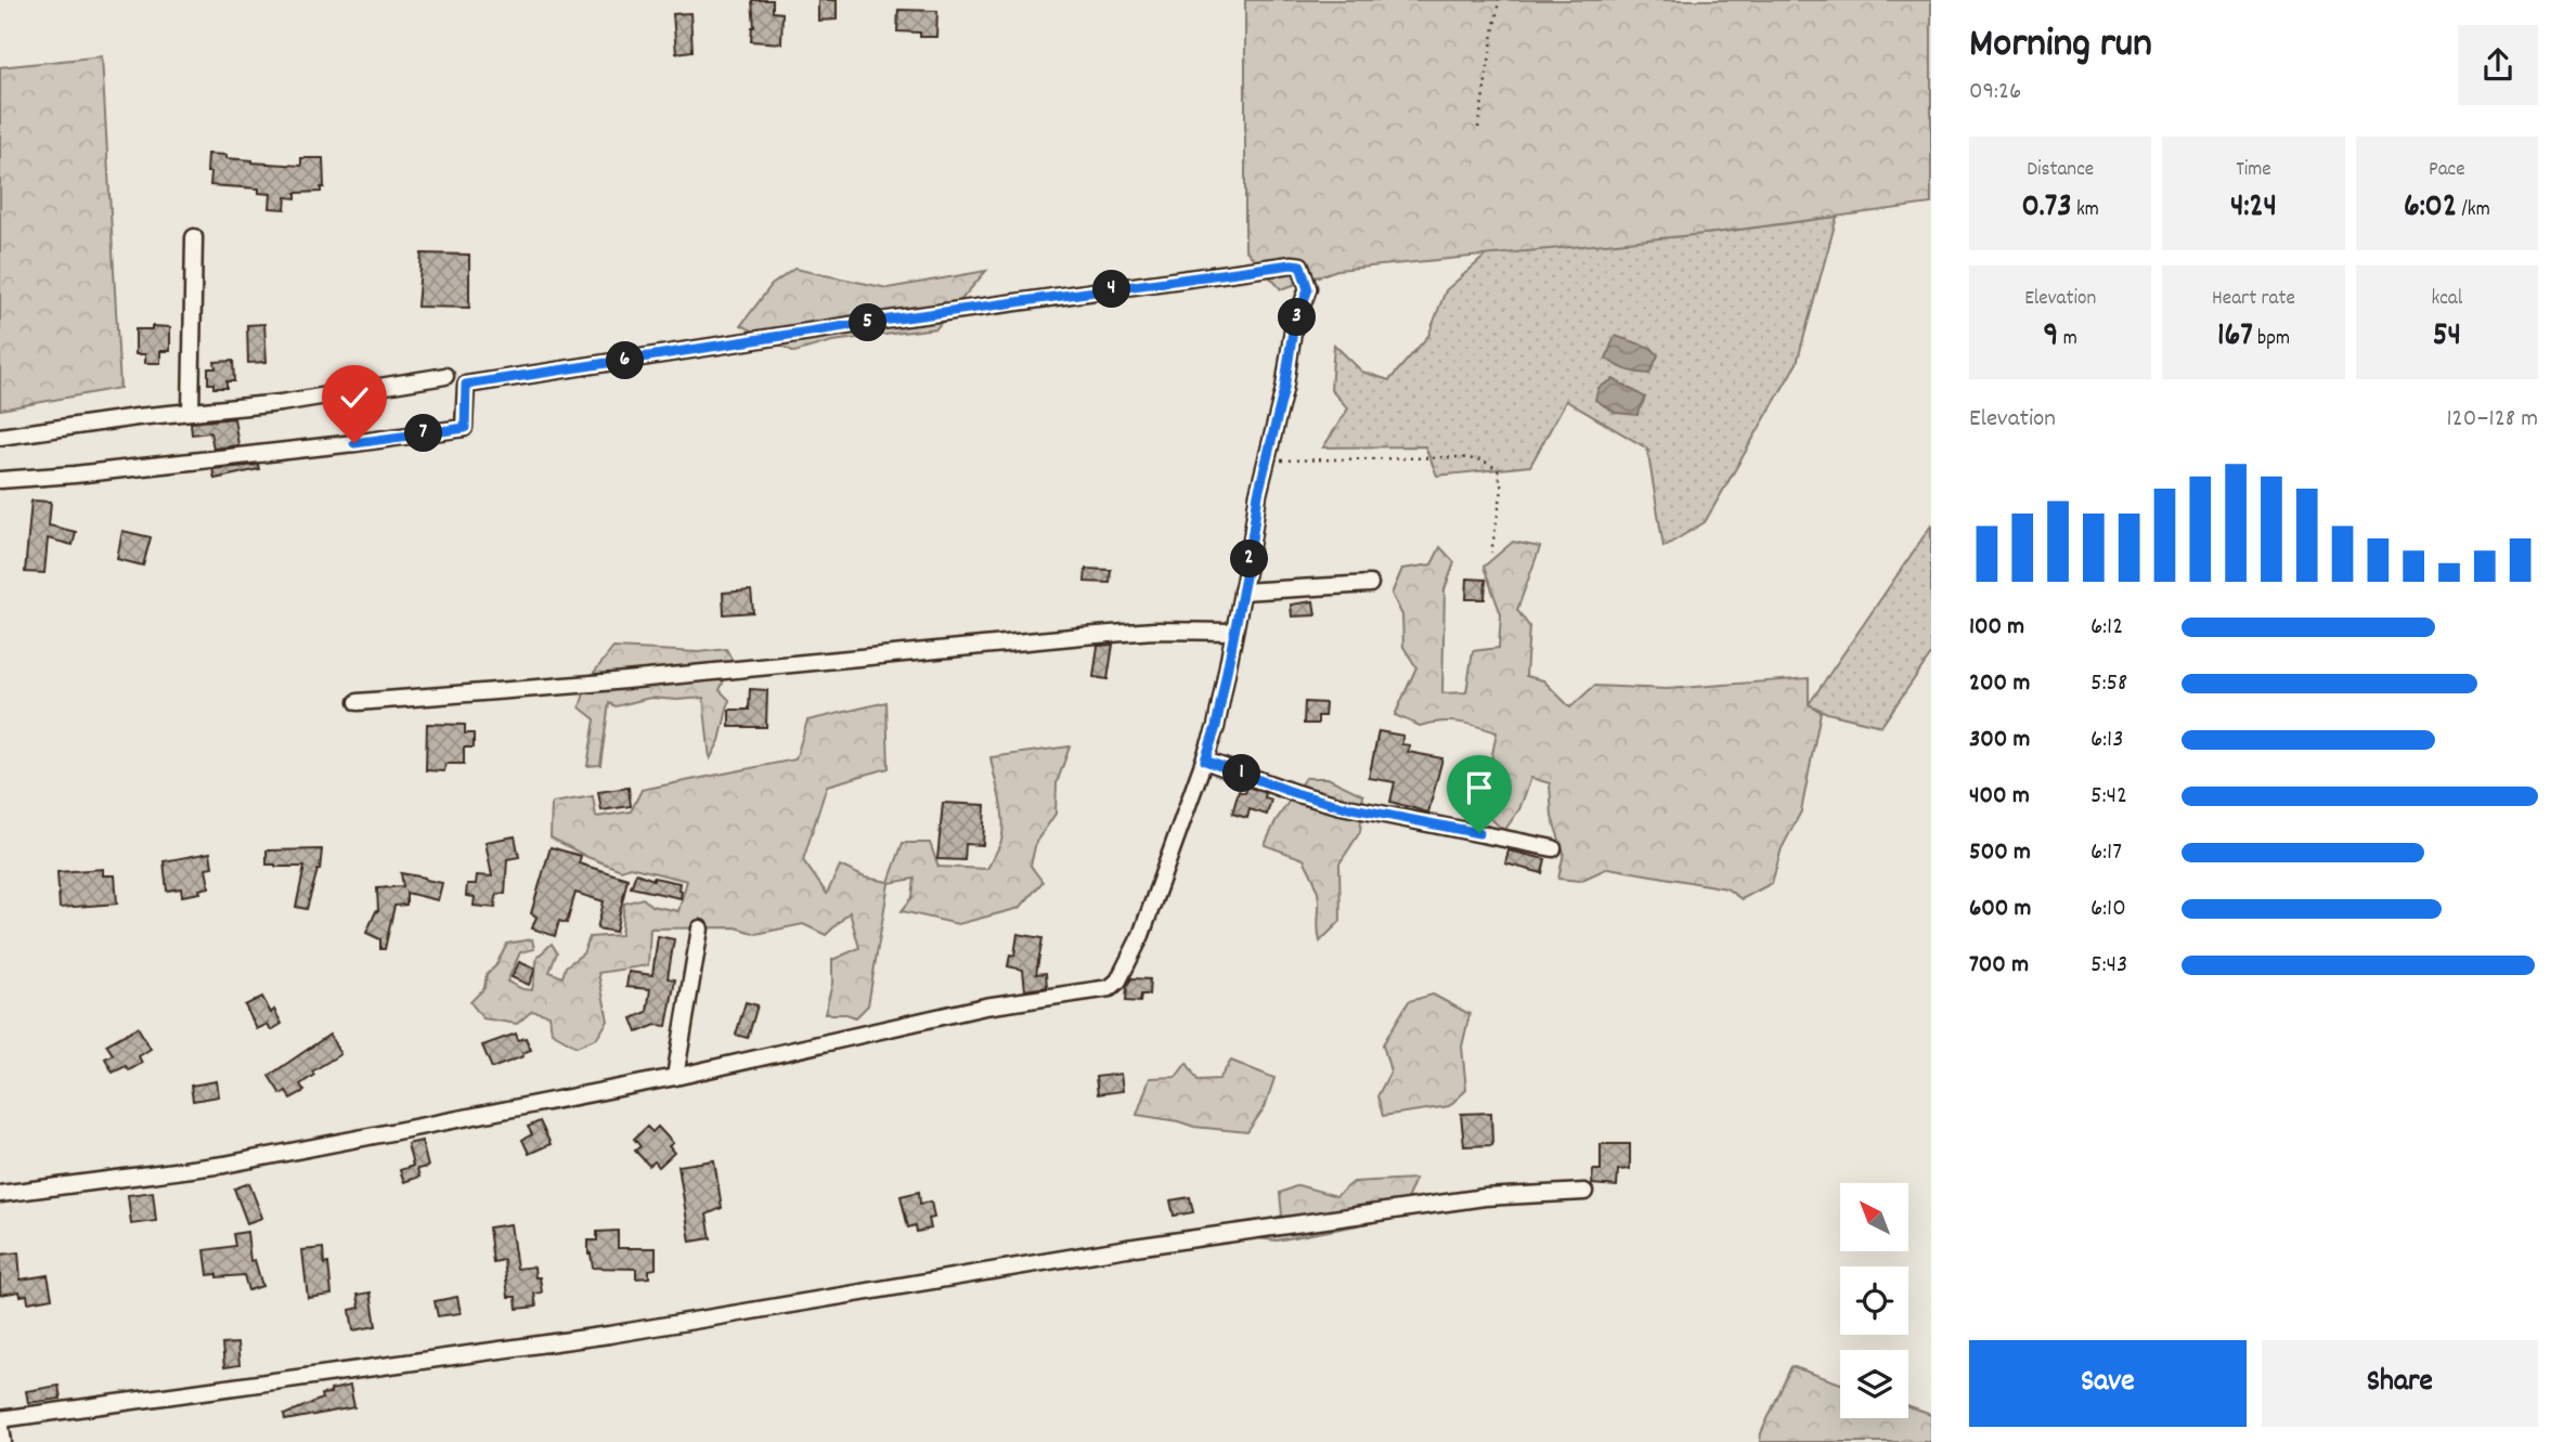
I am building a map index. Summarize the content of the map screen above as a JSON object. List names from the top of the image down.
{
  "north": "top left",
  "page": {
    "heading": ["Morning run", "09:26"],
    "stats": [
      ["Distance", "0.73 km"],
      ["Time", "4:24"],
      ["Pace", "6:02 /km"],
      ["Elevation", "9 m"],
      ["Heart rate", "167 bpm"],
      ["kcal", "54"]
    ],
    "pins": [
      "4",
      "3",
      "5",
      "6",
      "7",
      "2",
      "1"
    ],
    "chart": ["Elevation", "120–128 m"],
    "list": [
      {
        "name": "100 m",
        "note": "6:12"
      },
      {
        "name": "200 m",
        "note": "5:58"
      },
      {
        "name": "300 m",
        "note": "6:13"
      },
      {
        "name": "400 m",
        "note": "5:42"
      },
      {
        "name": "500 m",
        "note": "6:17"
      },
      {
        "name": "600 m",
        "note": "6:10"
      },
      {
        "name": "700 m",
        "note": "5:43"
      }
    ],
    "buttons": ["Save", "Share"]
  }
}
